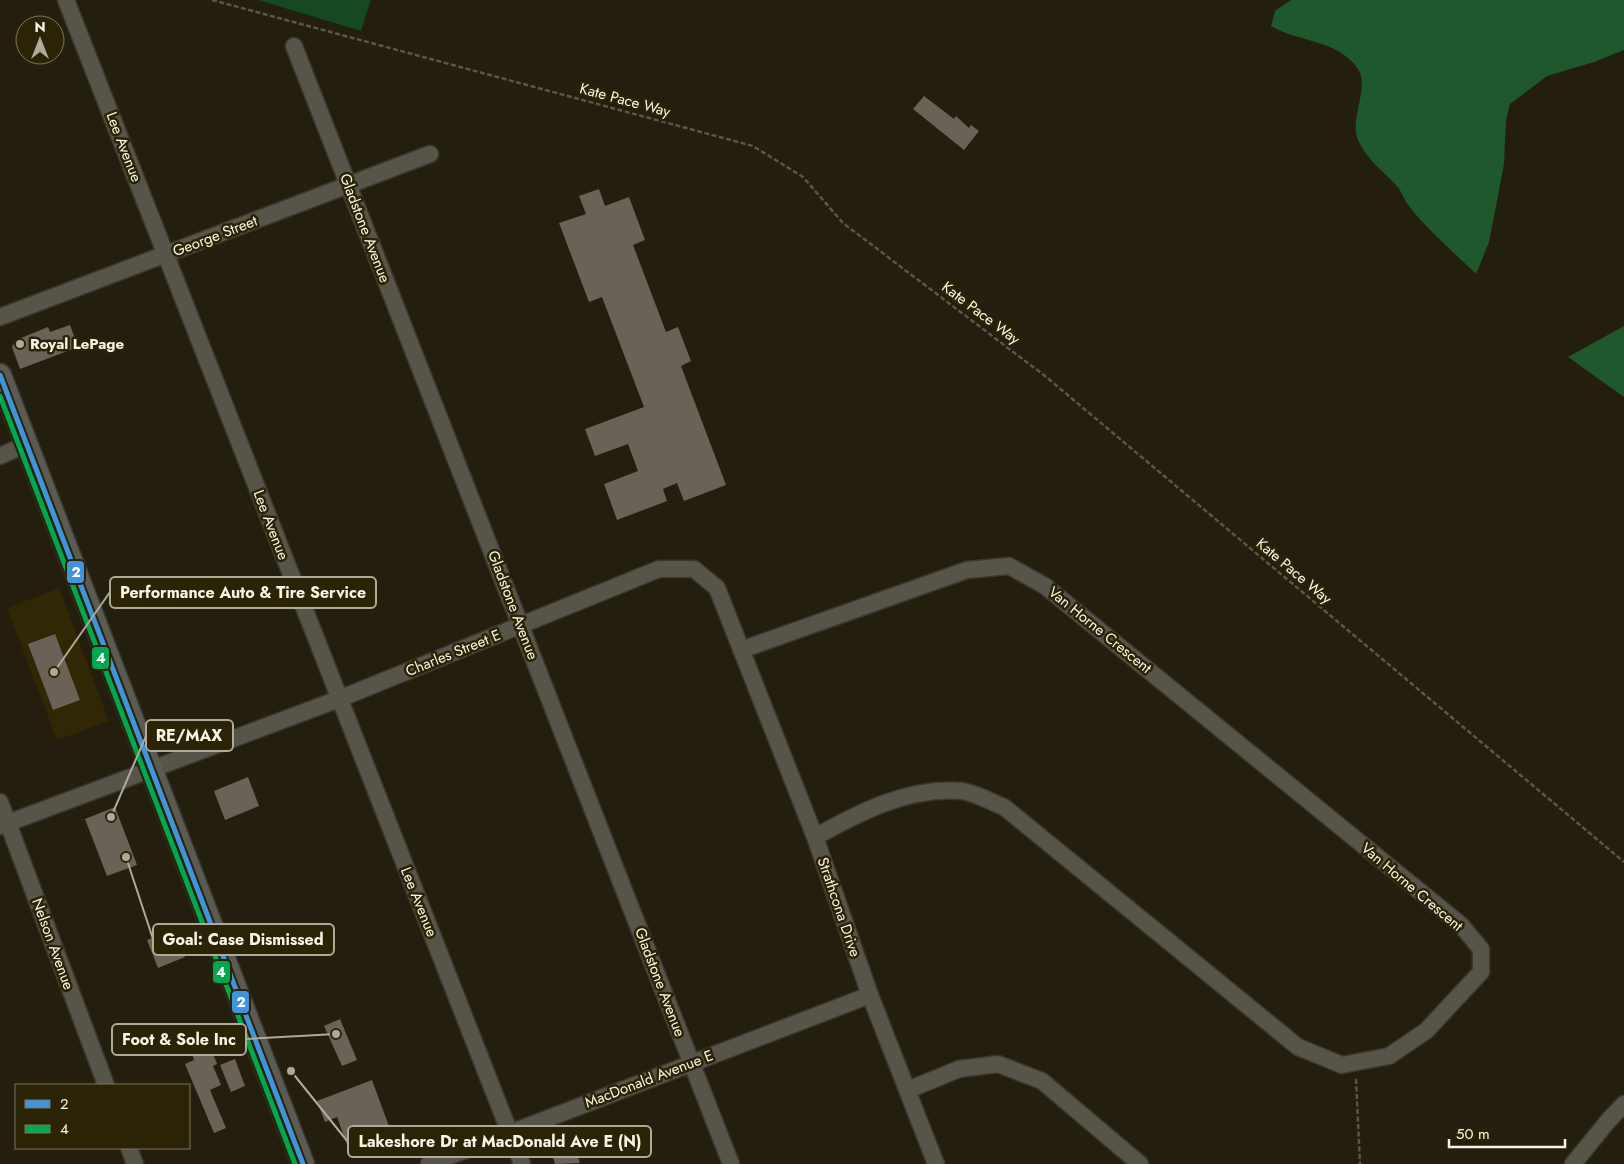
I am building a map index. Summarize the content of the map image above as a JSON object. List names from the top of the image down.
{
  "streets": {
    "street": [
      "Lee Avenue",
      "Gladstone Avenue",
      "George Street",
      "Van Horne Crescent",
      "Charles Street E",
      "Strathcona Drive",
      "Nelson Avenue",
      "MacDonald Avenue E"
    ],
    "path": ["Kate Pace Way"]
  },
  "crossings": [
    ["Lee Avenue", "George Street"],
    ["Lee Avenue", "Charles Street E"],
    ["Lee Avenue", "MacDonald Avenue E"],
    ["Gladstone Avenue", "George Street"],
    ["Gladstone Avenue", "Charles Street E"],
    ["Gladstone Avenue", "MacDonald Avenue E"],
    ["Van Horne Crescent", "Charles Street E"],
    ["Van Horne Crescent", "Strathcona Drive"],
    ["Charles Street E", "Strathcona Drive"],
    ["Charles Street E", "Nelson Avenue"],
    ["Strathcona Drive", "MacDonald Avenue E"]
  ],
  "places": [
    "Royal LePage",
    "Performance Auto & Tire Service",
    "RE/MAX",
    "Goal: Case Dismissed",
    "Foot & Sole Inc",
    "Lakeshore Dr at MacDonald Ave E (N)"
  ],
  "lines": ["transit line 2", "transit line 4"],
  "legend": ["2", "4"],
  "scale_bar": "50 m",
  "north": "top"
}
